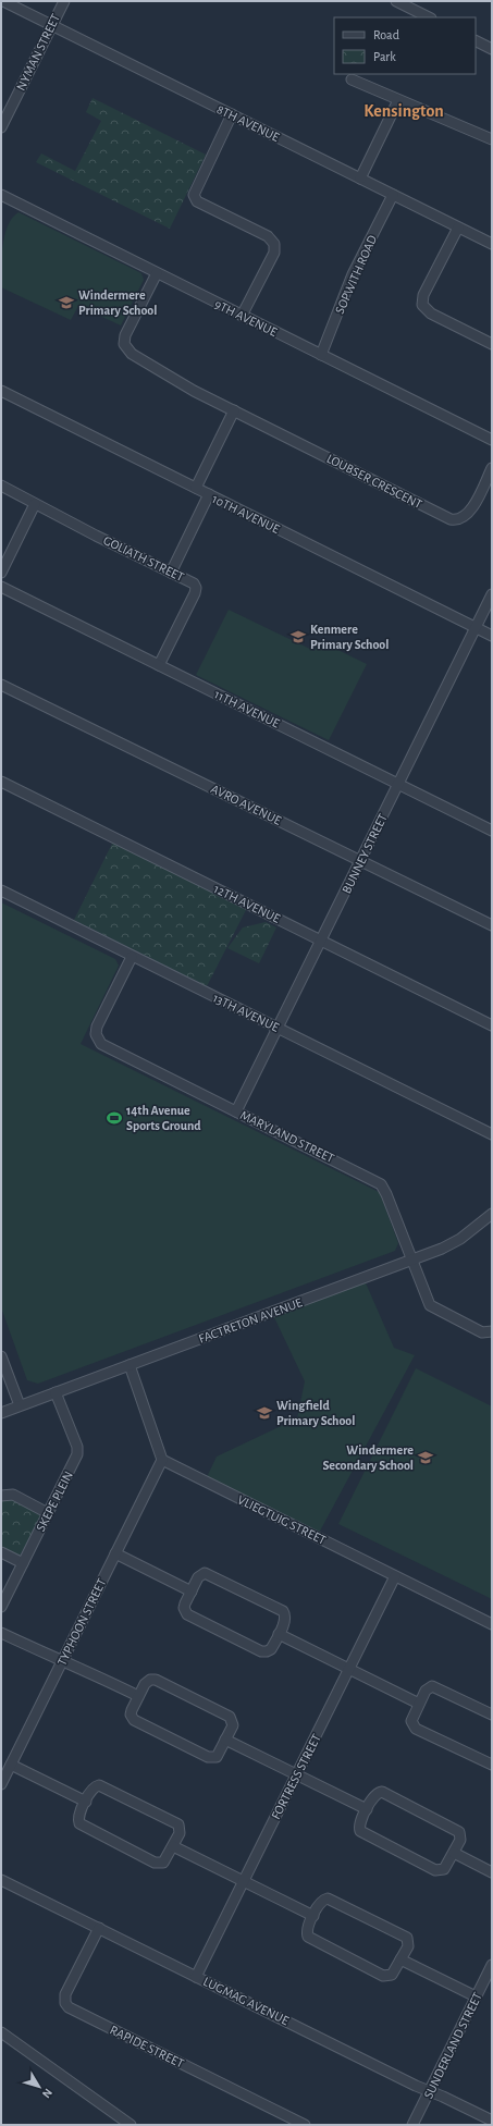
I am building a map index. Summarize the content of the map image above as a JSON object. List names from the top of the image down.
{
  "streets": {
    "street": [
      "NYMAN STREET",
      "8TH AVENUE",
      "SOPWITH ROAD",
      "9TH AVENUE",
      "LOUBSER CRESCENT",
      "10TH AVENUE",
      "GOLIATH STREET",
      "11TH AVENUE",
      "AVRO AVENUE",
      "BUNNEY STREET",
      "12TH AVENUE",
      "13TH AVENUE",
      "MARYLAND STREET",
      "FACTRETON AVENUE",
      "SKEPE PLEIN",
      "VLIEGTUIG STREET",
      "TYPHOON STREET",
      "FORTRESS STREET",
      "LUGMAG AVENUE",
      "SUNDERLAND STREET",
      "RAPIDE STREET"
    ]
  },
  "crossings": [
    ["NYMAN STREET", "8TH AVENUE"],
    ["8TH AVENUE", "SOPWITH ROAD"],
    ["SOPWITH ROAD", "9TH AVENUE"],
    ["9TH AVENUE", "LOUBSER CRESCENT"],
    ["10TH AVENUE", "BUNNEY STREET"],
    ["GOLIATH STREET", "11TH AVENUE"],
    ["11TH AVENUE", "BUNNEY STREET"],
    ["AVRO AVENUE", "BUNNEY STREET"],
    ["BUNNEY STREET", "12TH AVENUE"],
    ["BUNNEY STREET", "13TH AVENUE"],
    ["BUNNEY STREET", "MARYLAND STREET"],
    ["13TH AVENUE", "MARYLAND STREET"],
    ["MARYLAND STREET", "FACTRETON AVENUE"],
    ["FACTRETON AVENUE", "SKEPE PLEIN"],
    ["VLIEGTUIG STREET", "TYPHOON STREET"],
    ["VLIEGTUIG STREET", "FORTRESS STREET"],
    ["FORTRESS STREET", "LUGMAG AVENUE"],
    ["LUGMAG AVENUE", "SUNDERLAND STREET"],
    ["LUGMAG AVENUE", "RAPIDE STREET"]
  ],
  "districts": ["Kensington"],
  "places": {
    "school or university": [
      "Windermere Primary School",
      "Kenmere Primary School",
      "Wingfield Primary School",
      "Windermere Secondary School"
    ],
    "sports": ["14th Avenue Sports Ground"]
  },
  "legend": ["Road", "Park"],
  "north": "bottom right"
}
